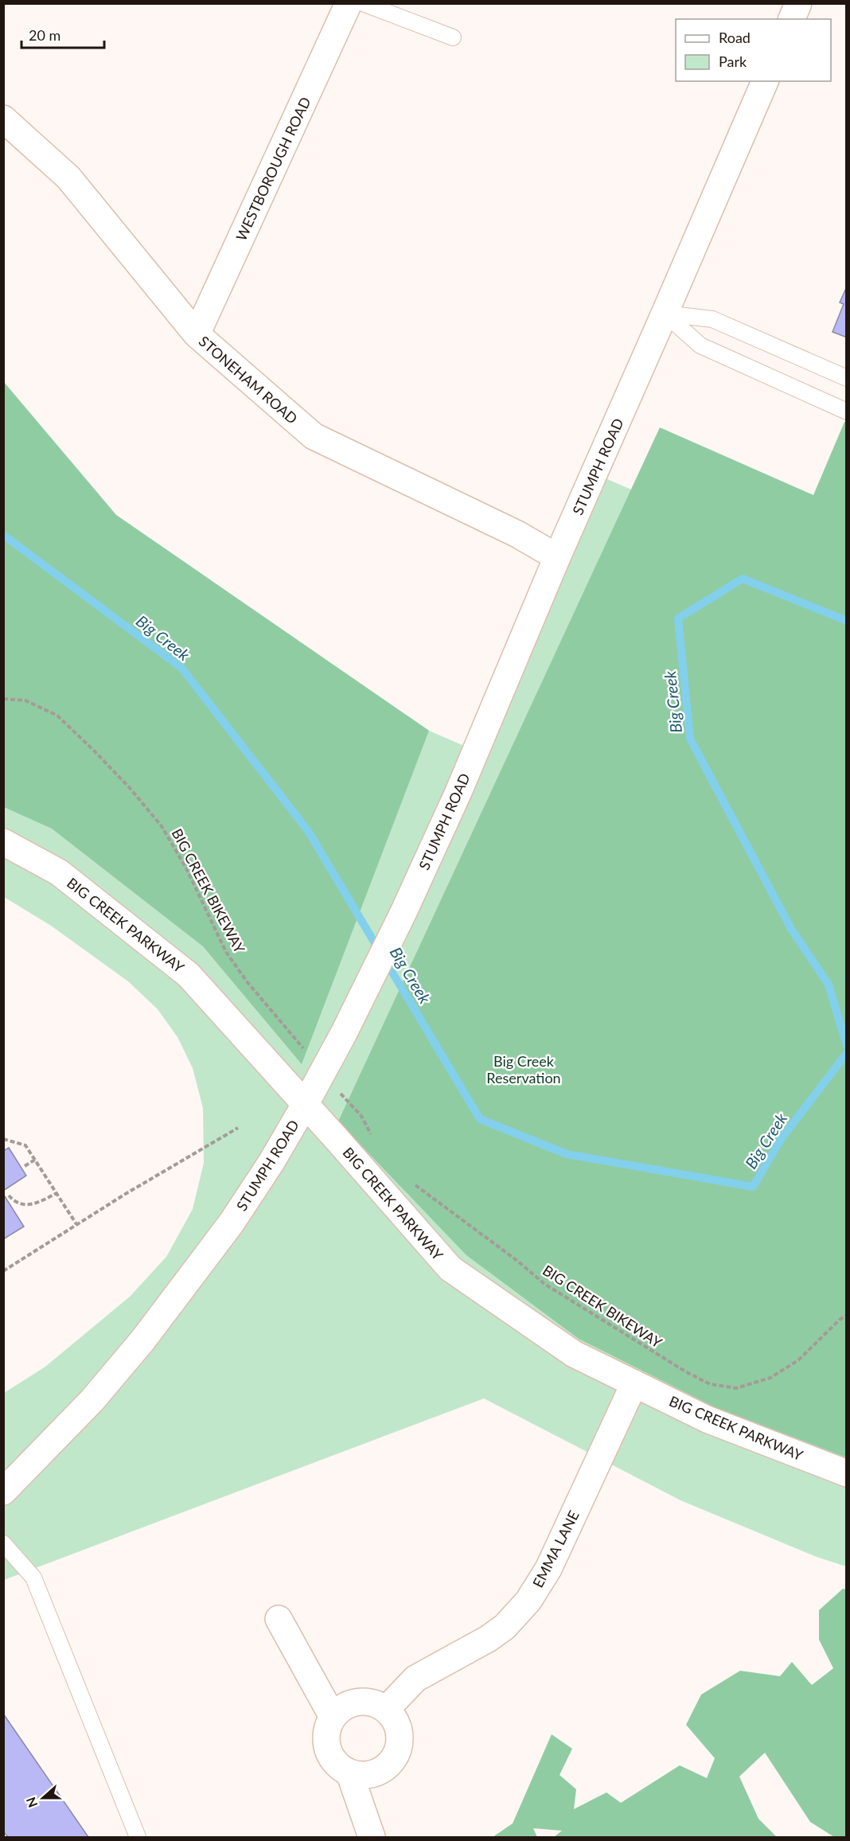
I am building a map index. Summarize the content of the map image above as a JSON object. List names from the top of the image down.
{
  "streets": {
    "street": [
      "WESTBOROUGH ROAD",
      "STONEHAM ROAD",
      "STUMPH ROAD",
      "BIG CREEK PARKWAY",
      "EMMA LANE"
    ],
    "path": ["BIG CREEK BIKEWAY"]
  },
  "crossings": [
    ["WESTBOROUGH ROAD", "STONEHAM ROAD"],
    ["STONEHAM ROAD", "STUMPH ROAD"],
    ["STUMPH ROAD", "BIG CREEK PARKWAY"],
    ["BIG CREEK PARKWAY", "EMMA LANE"]
  ],
  "water": ["Big Creek"],
  "parks": ["Big Creek Reservation"],
  "legend": ["Road", "Park"],
  "scale_bar": "20 m",
  "north": "left"
}
